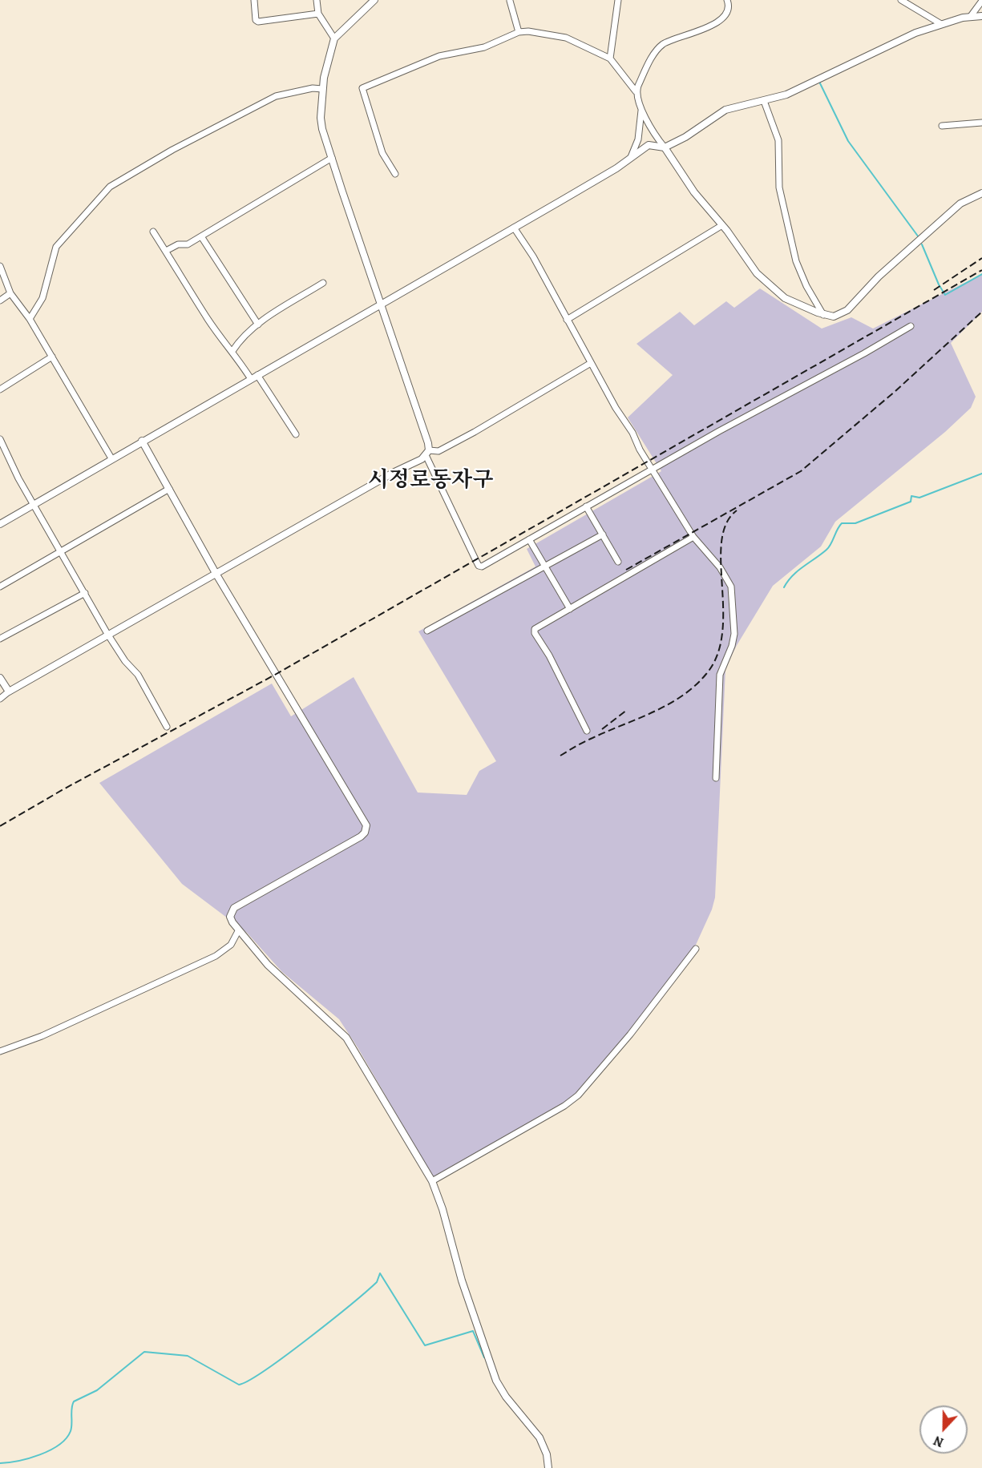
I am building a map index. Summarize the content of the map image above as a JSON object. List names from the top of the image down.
{
  "districts": ["시정로동자구"],
  "north": "bottom"
}
